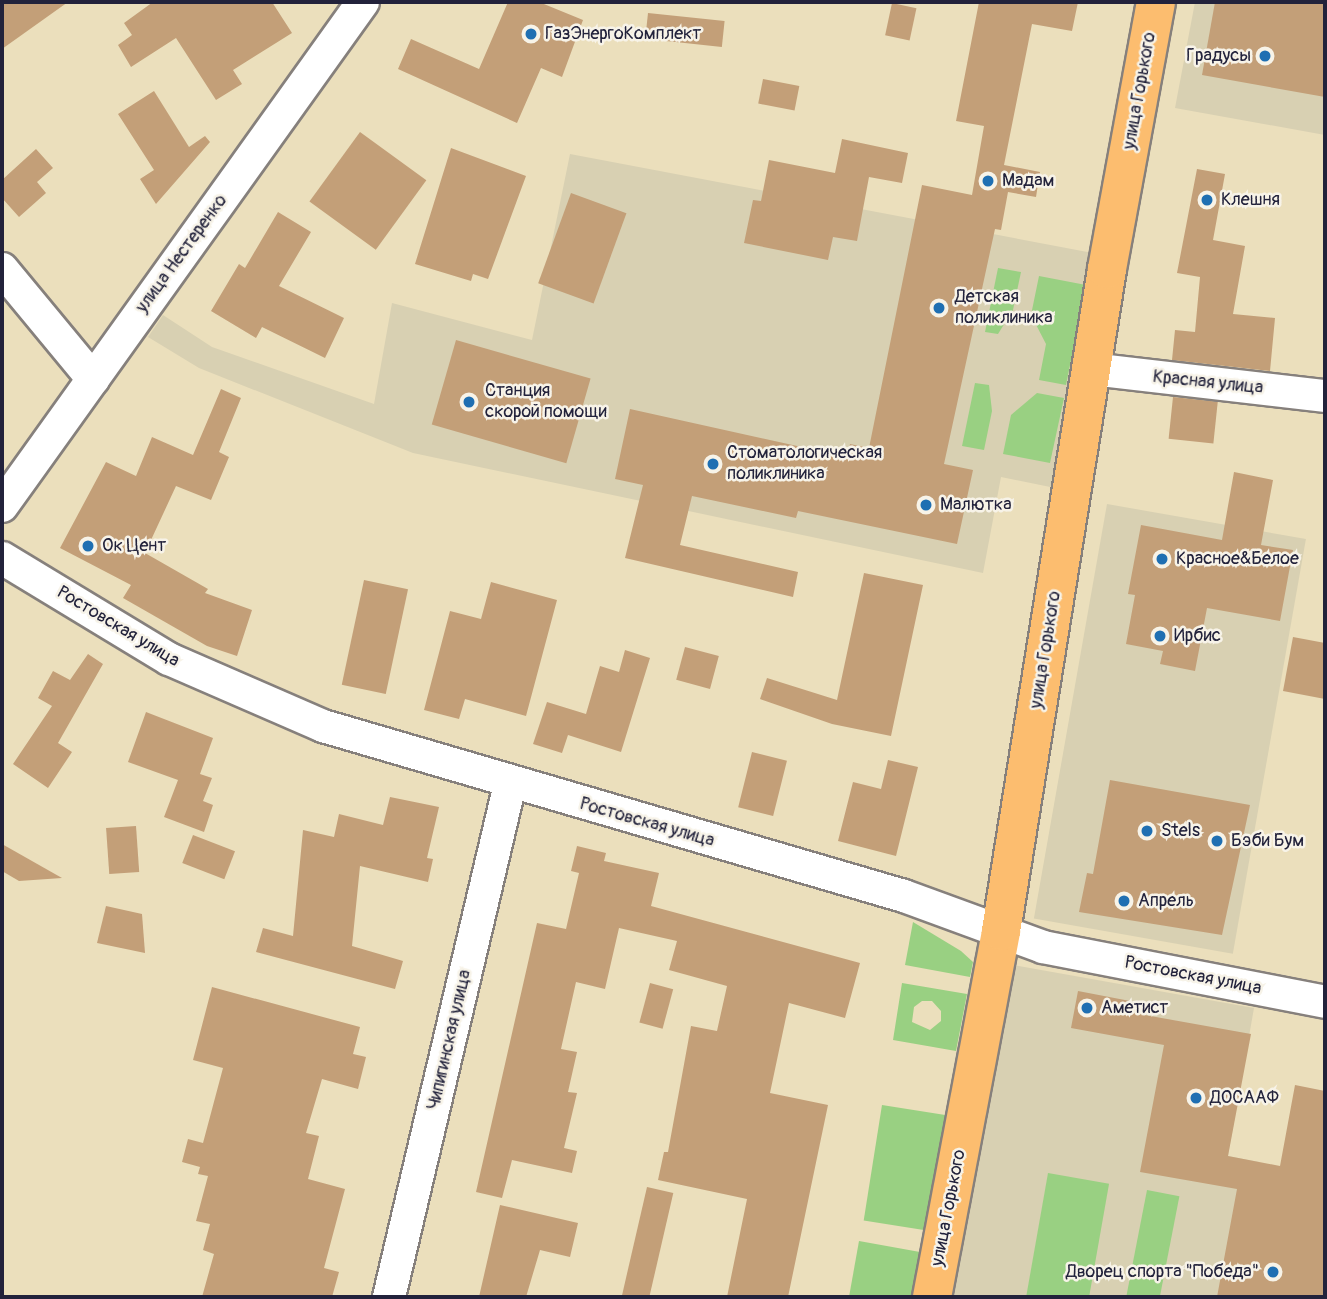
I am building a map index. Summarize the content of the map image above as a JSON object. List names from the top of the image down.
{
  "streets": {
    "main road": ["улица Горького"],
    "street": [
      "улица Нестеренко",
      "Красная улица",
      "Ростовская улица",
      "Чипигинская улица"
    ]
  },
  "crossings": [
    ["улица Горького", "Красная улица"],
    ["улица Горького", "Ростовская улица"],
    ["Ростовская улица", "Чипигинская улица"]
  ],
  "places": [
    "ГазЭнергоКомплект",
    "Градусы",
    "Мадам",
    "Клешня",
    "Детская поликлиника",
    "Станция скорой помощи",
    "Стоматологическая поликлиника",
    "Малютка",
    "Ок Цент",
    "Красное&Белое",
    "Ирбис",
    "Stels",
    "Бэби Бум",
    "Апрель",
    "Аметист",
    "ДОСААФ",
    "Дворец спорта \"Победа\""
  ]
}
